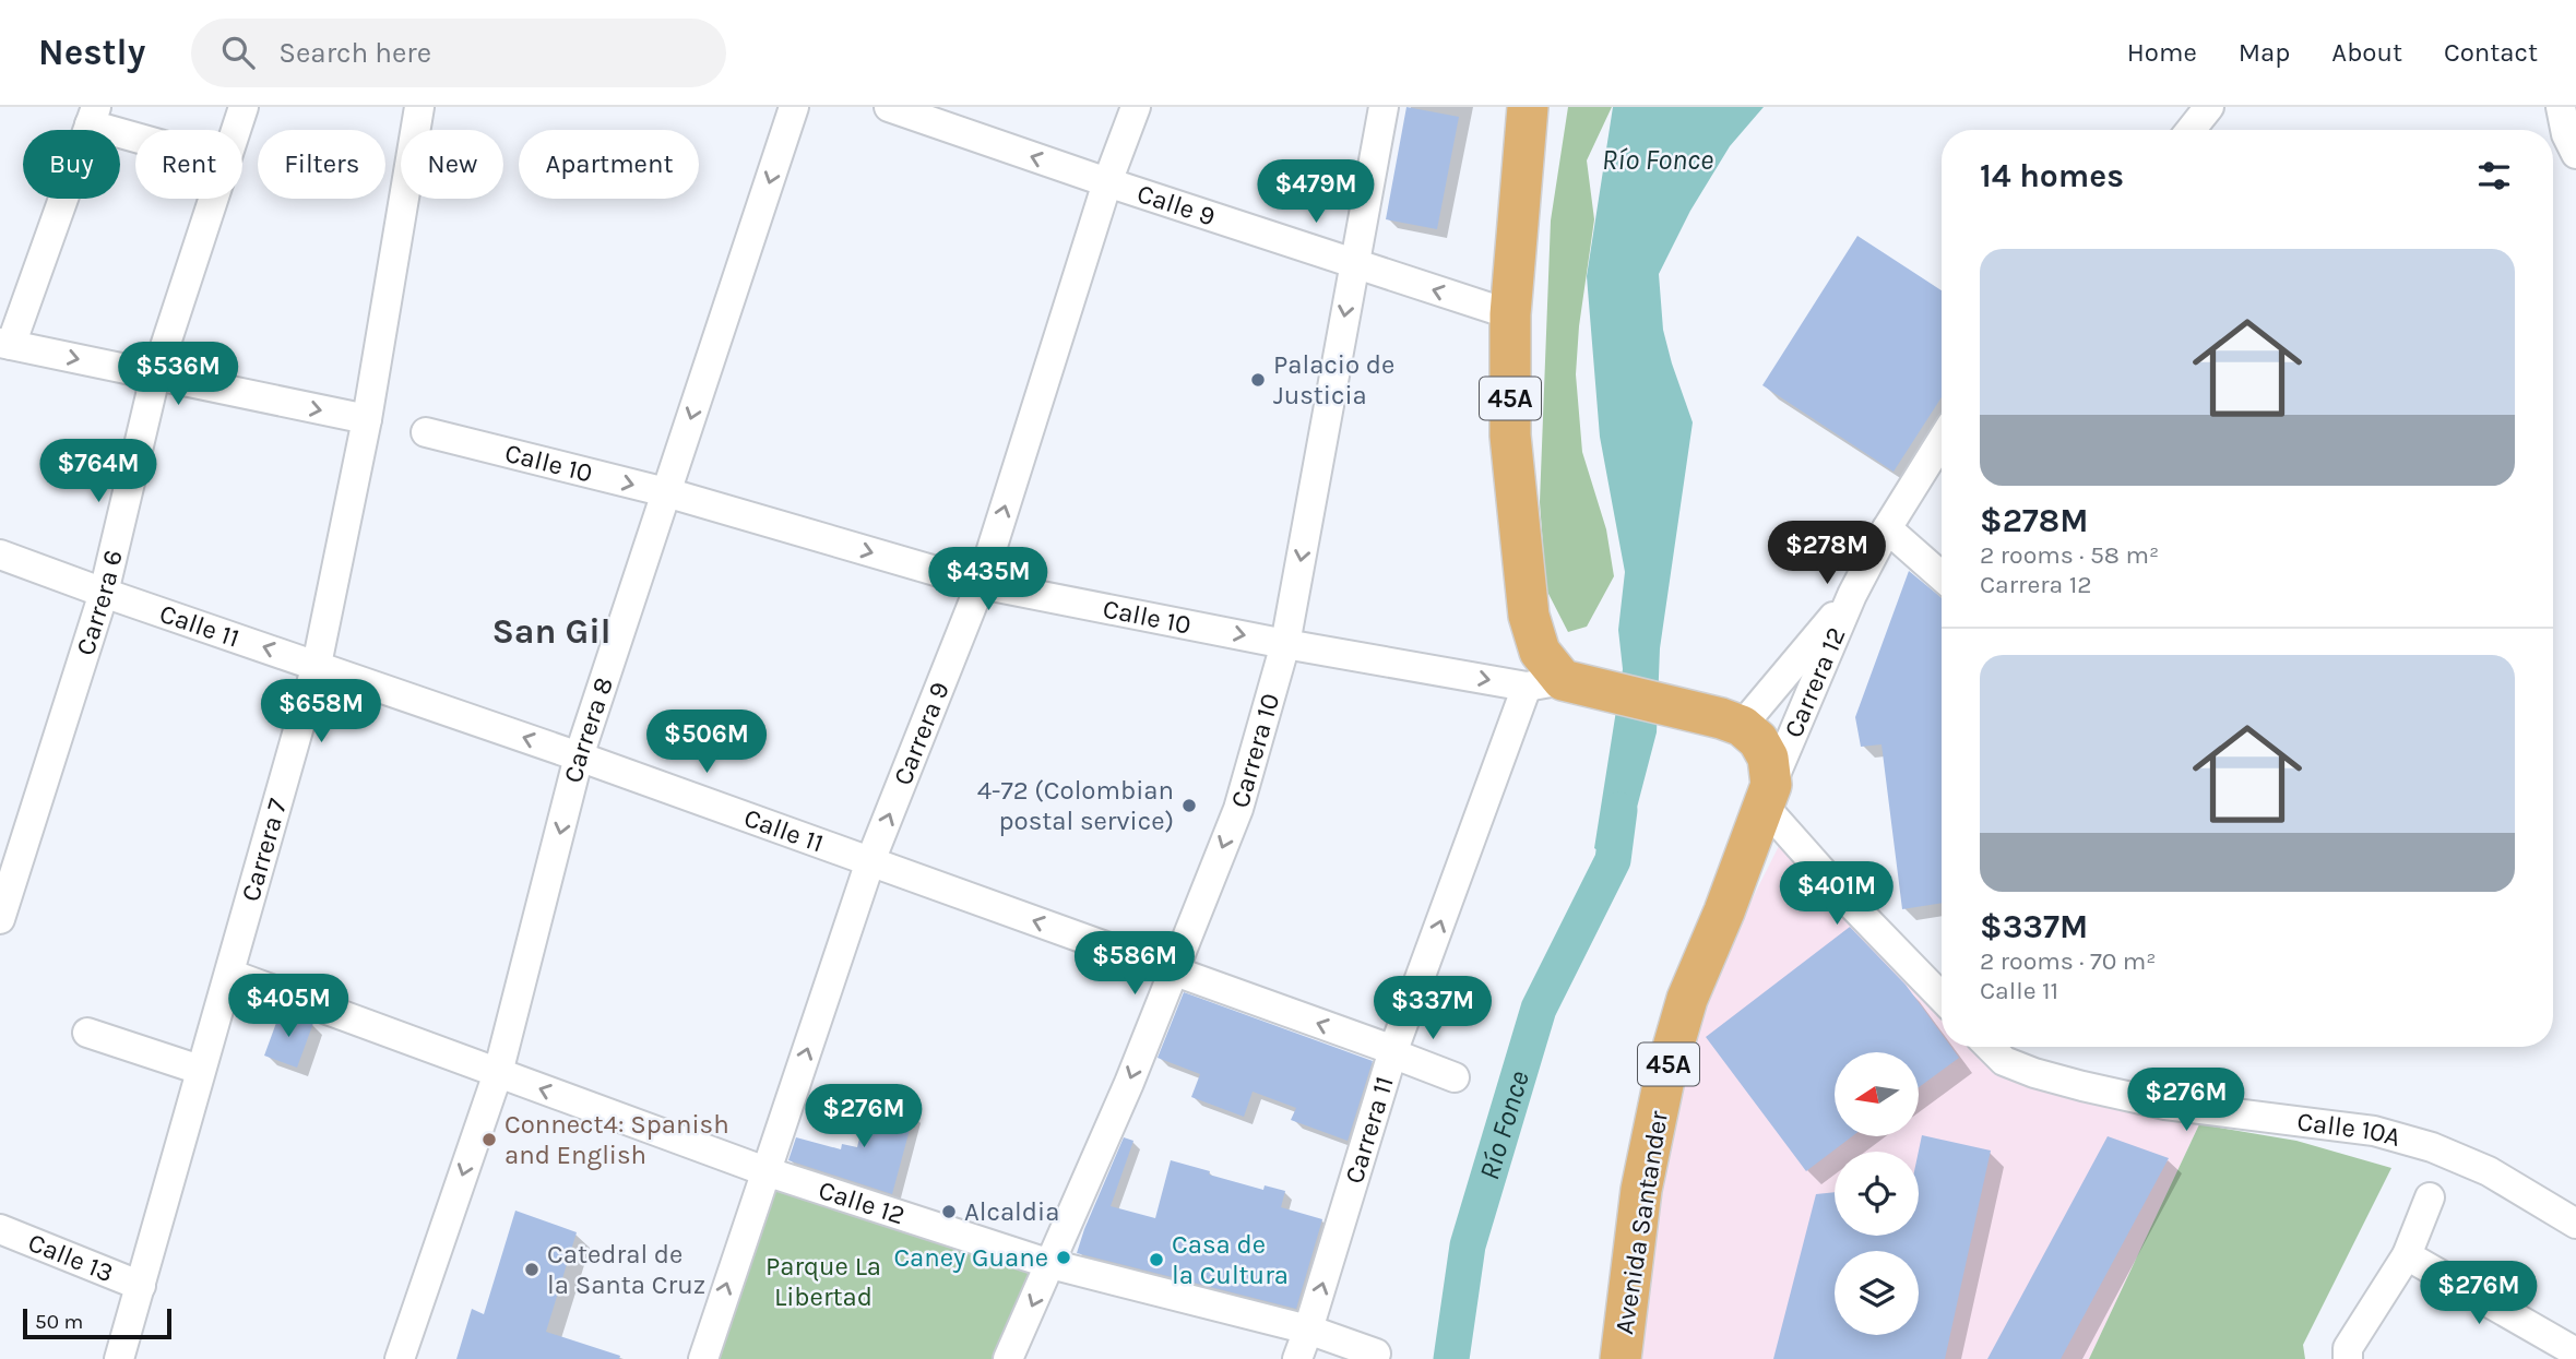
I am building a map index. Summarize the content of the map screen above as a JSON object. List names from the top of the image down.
{
  "streets": {
    "highway": ["45A", "Avenida Santander"],
    "street": [
      "Calle 9",
      "Calle 10",
      "Carrera 6",
      "Calle 11",
      "Carrera 12",
      "Carrera 8",
      "Carrera 9",
      "Carrera 10",
      "Carrera 7",
      "Carrera 11",
      "Calle 10A",
      "Calle 12",
      "Calle 13"
    ]
  },
  "crossings": [
    ["Calle 9", "45A"],
    ["Calle 9", "Carrera 9"],
    ["Calle 9", "Carrera 10"],
    ["45A", "Calle 10"],
    ["45A", "Carrera 11"],
    ["Calle 10", "Carrera 8"],
    ["Calle 10", "Carrera 9"],
    ["Calle 10", "Carrera 10"],
    ["Calle 10", "Carrera 11"],
    ["Carrera 6", "Calle 11"],
    ["Calle 11", "Carrera 8"],
    ["Calle 11", "Carrera 9"],
    ["Calle 11", "Carrera 10"],
    ["Calle 11", "Carrera 7"],
    ["Calle 11", "Carrera 11"],
    ["Carrera 12", "Avenida Santander"],
    ["Carrera 8", "Calle 12"],
    ["Carrera 9", "Calle 12"],
    ["Carrera 10", "Calle 12"],
    ["Carrera 7", "Calle 12"],
    ["Carrera 7", "Calle 13"],
    ["Carrera 11", "Calle 12"]
  ],
  "one_way": [
    "Calle 9",
    "Calle 10",
    "Calle 11",
    "Carrera 8",
    "Carrera 9",
    "Carrera 10",
    "Carrera 11"
  ],
  "districts": ["San Gil"],
  "water": ["Río Fonce"],
  "parks": ["Parque La Libertad"],
  "places": [
    "Palacio de Justicia",
    "4-72 (Colombian postal service)",
    "Connect4: Spanish and English",
    "Alcaldia",
    "Caney Guane",
    "Casa de la Cultura",
    "Catedral de la Santa Cruz"
  ],
  "scale_bar": "50 m",
  "north": "left",
  "page": {
    "header": "Nestly",
    "search": "Search here",
    "nav": [
      "Home",
      "Map",
      "About",
      "Contact"
    ],
    "chip": [
      "Buy",
      "Rent",
      "Filters",
      "New",
      "Apartment"
    ],
    "heading": "14 homes",
    "price": [
      "$479M",
      "$536M",
      "$764M",
      "$278M",
      "$435M",
      "$658M",
      "$506M",
      "$401M",
      "$586M",
      "$405M",
      "$337M",
      "$276M",
      "$276M",
      "$276M"
    ],
    "list": [
      {
        "name": "$278M",
        "note": "2 rooms · 58 m² · Carrera 12"
      },
      {
        "name": "$337M",
        "note": "2 rooms · 70 m² · Calle 11"
      }
    ],
    "scale": "50 m"
  }
}
